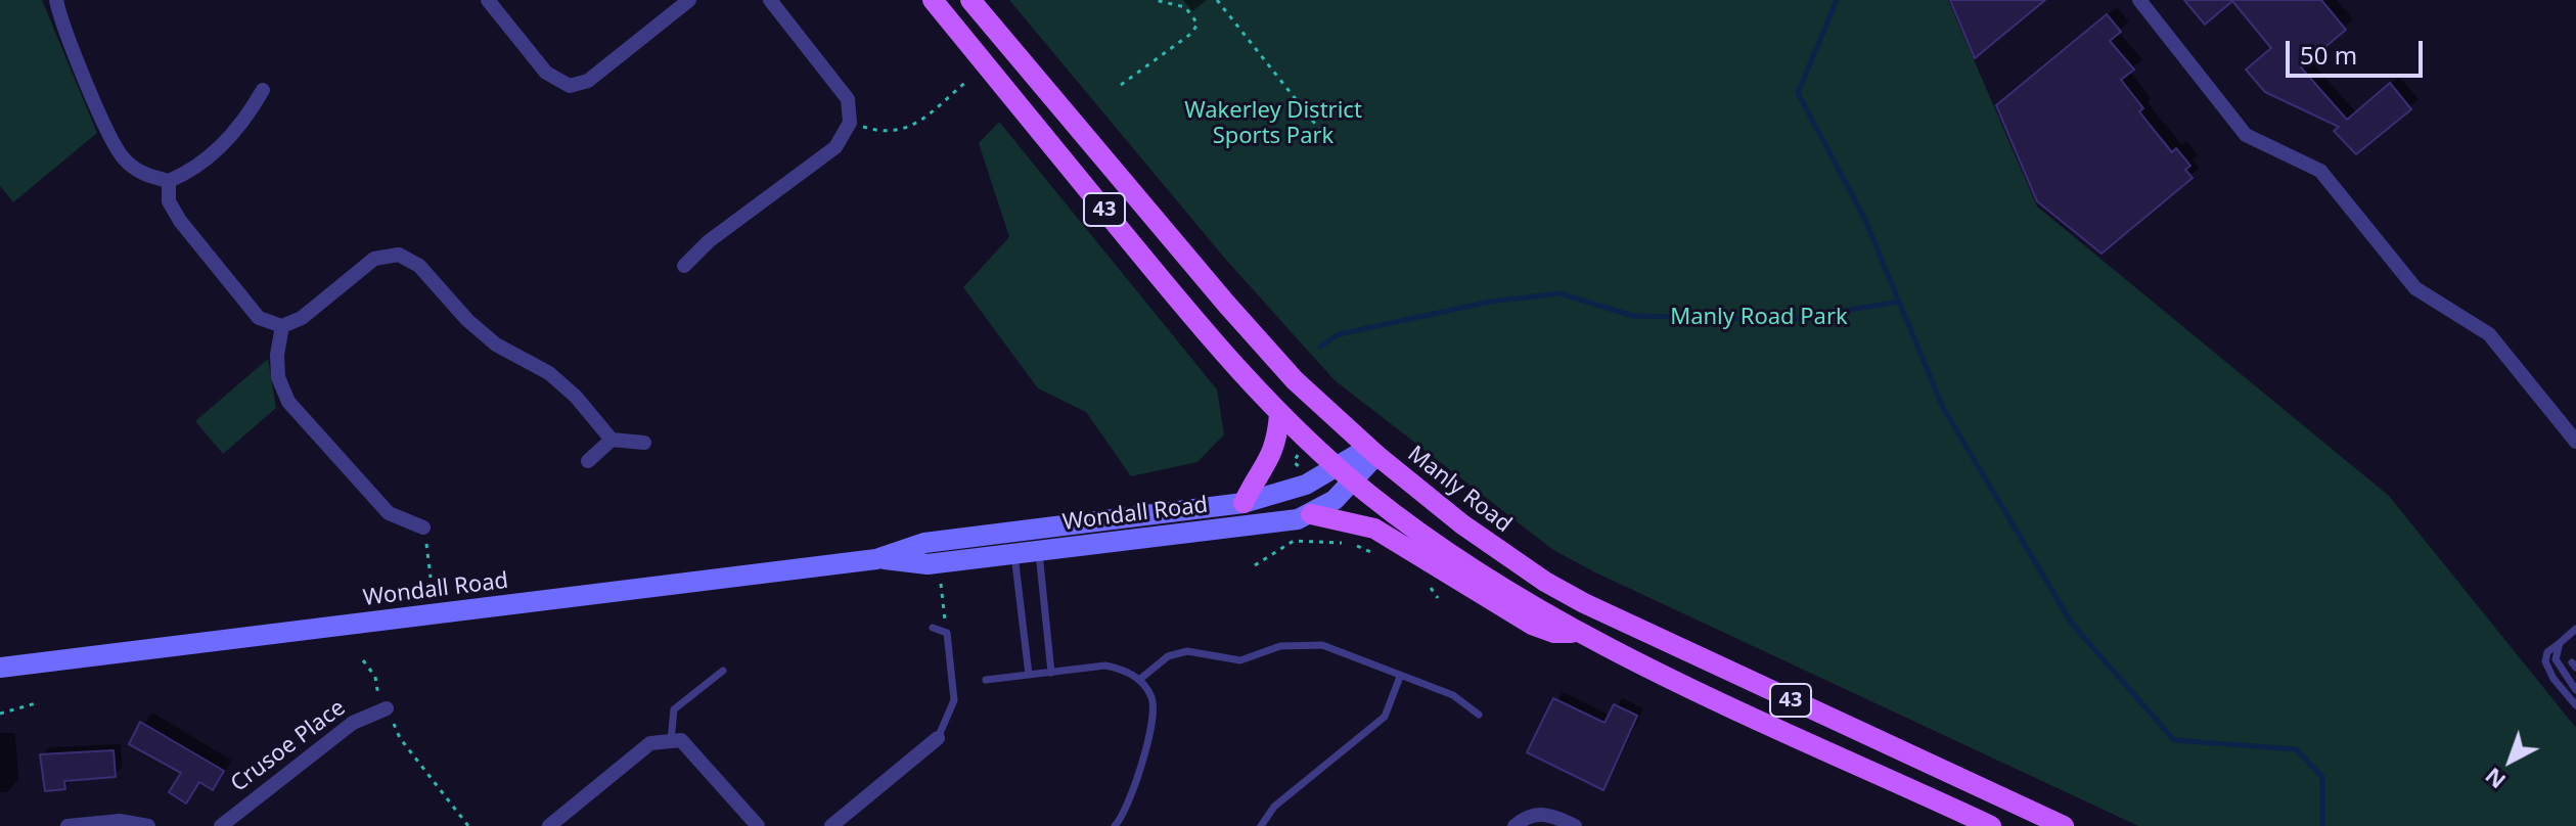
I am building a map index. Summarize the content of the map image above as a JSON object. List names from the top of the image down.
{
  "streets": {
    "main road": ["43", "Manly Road", "Wondall Road"],
    "street": ["Crusoe Place"]
  },
  "crossings": [
    ["43", "Wondall Road"],
    ["Manly Road", "Wondall Road"]
  ],
  "parks": ["Wakerley District Sports Park", "Manly Road Park"],
  "scale_bar": "50 m",
  "north": "bottom left"
}
